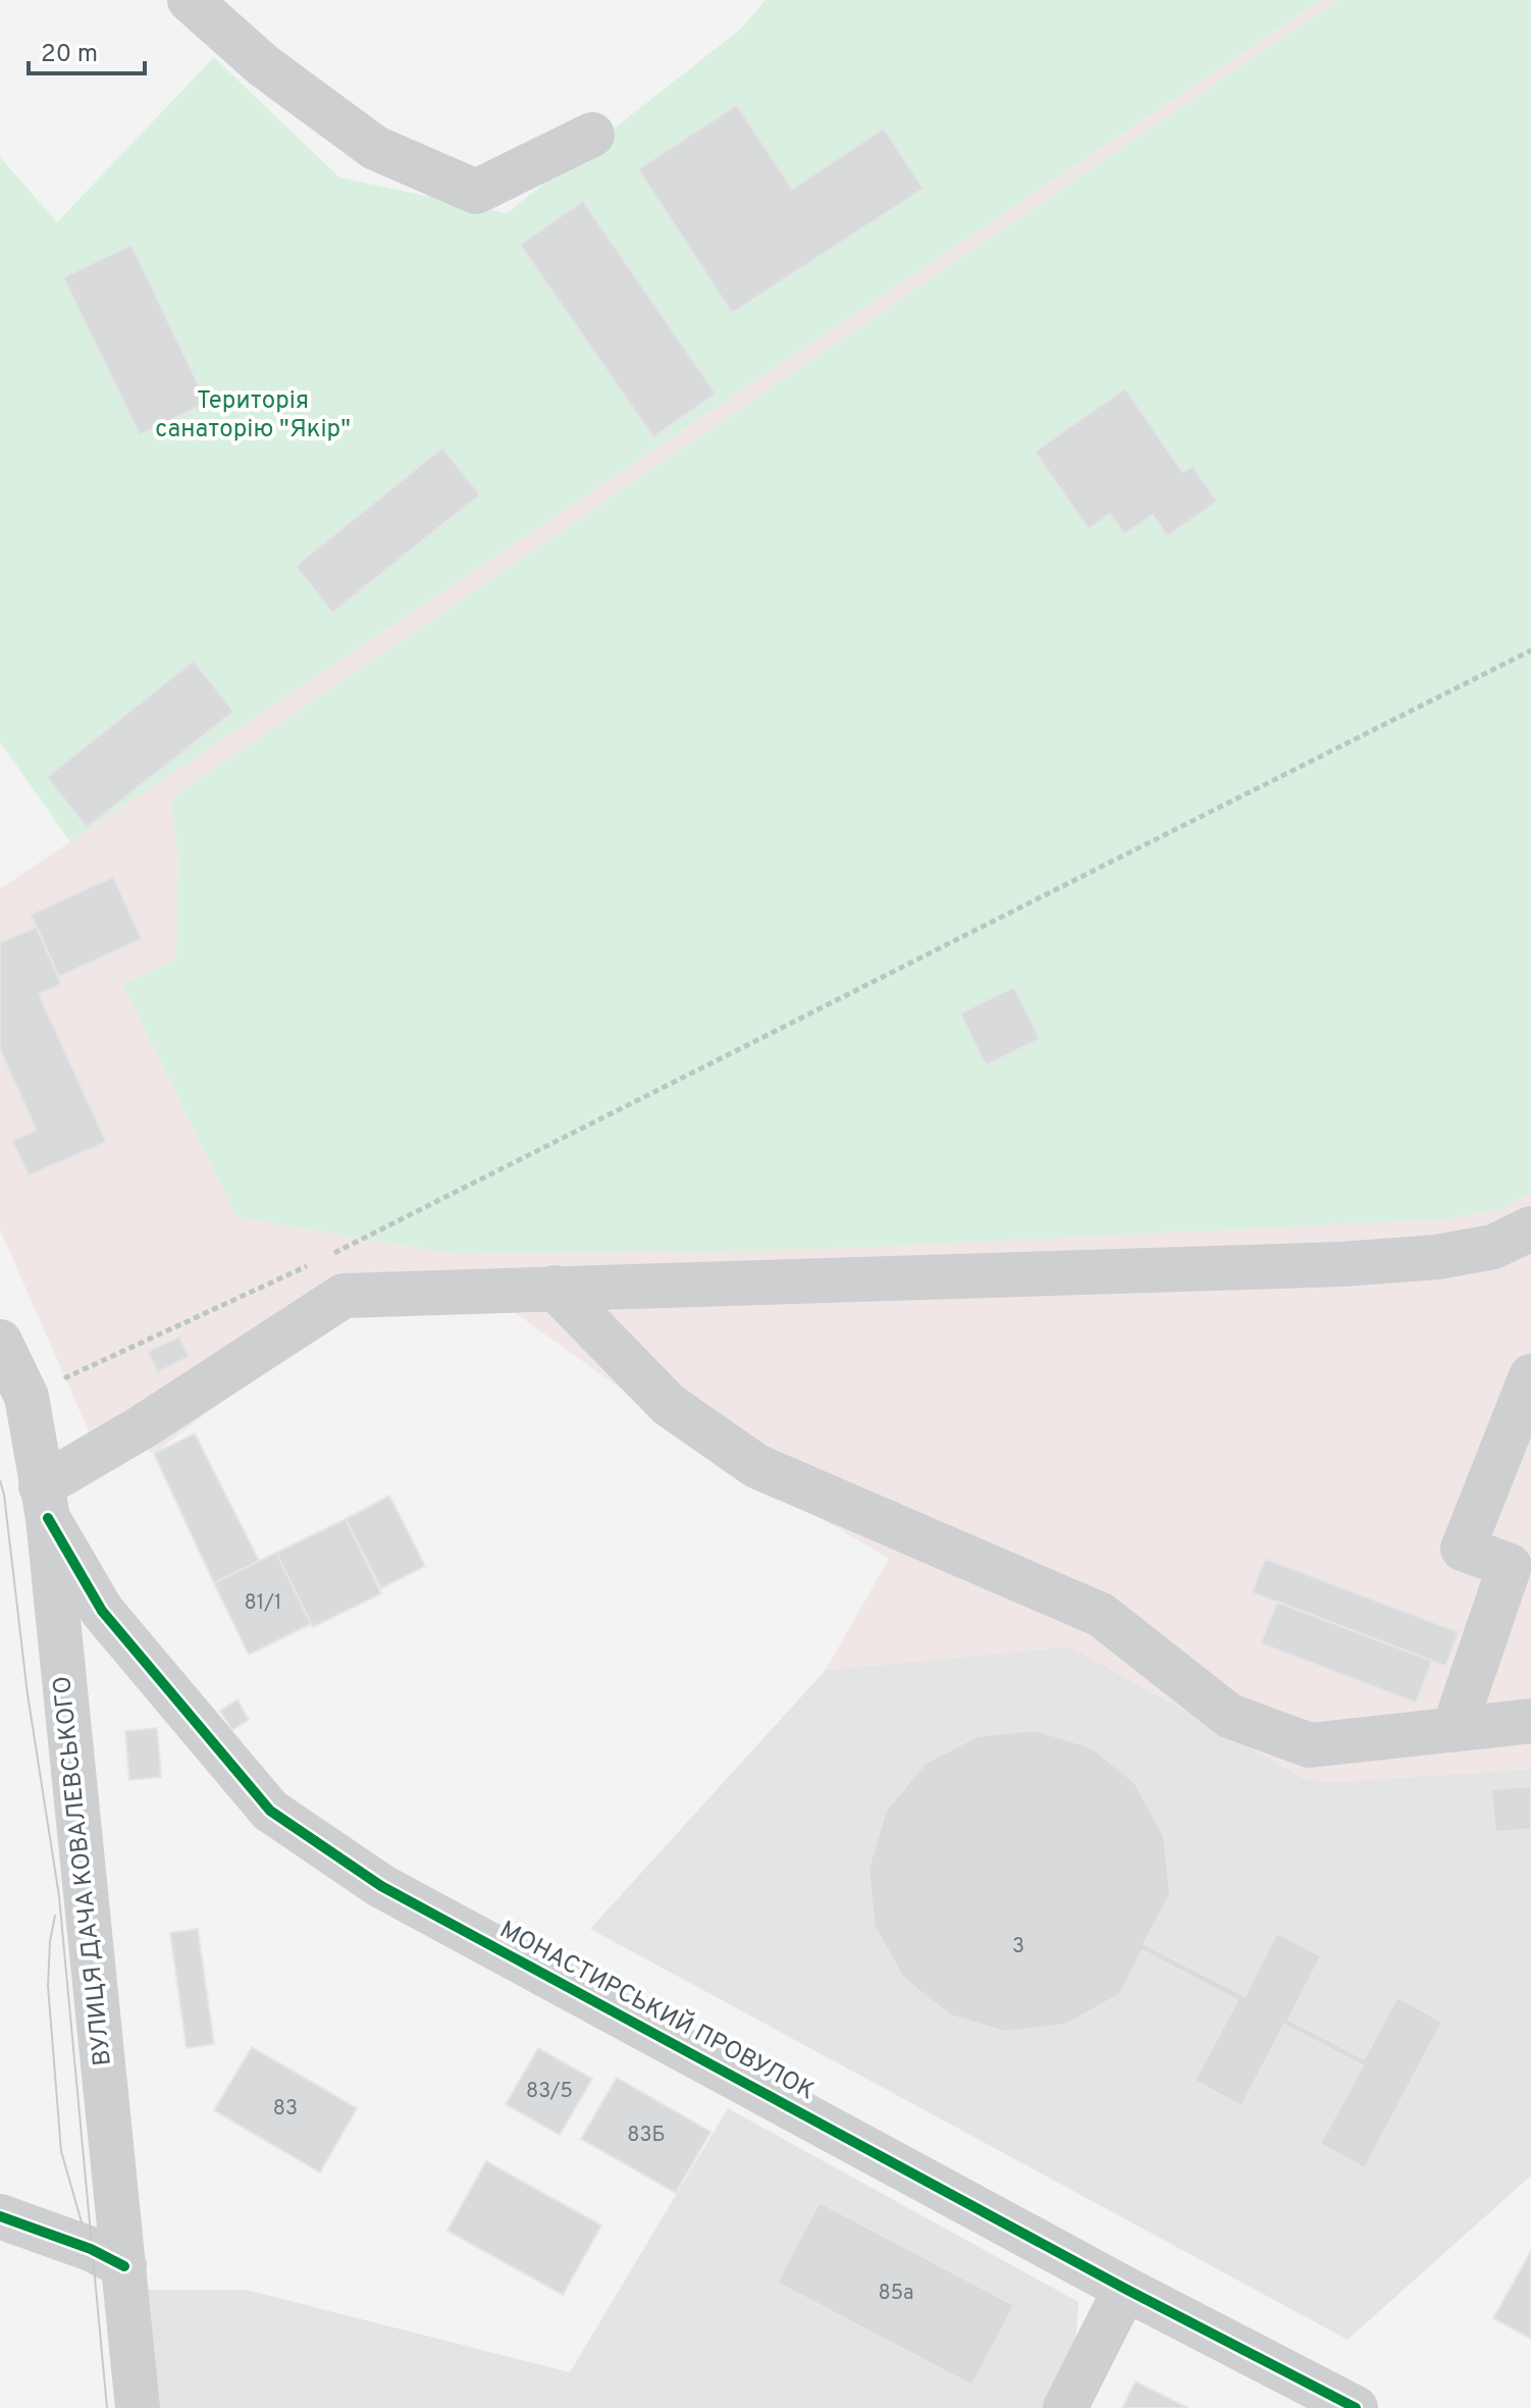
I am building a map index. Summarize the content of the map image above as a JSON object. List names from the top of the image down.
{
  "streets": {
    "street": ["ВУЛИЦЯ ДАЧА КОВАЛЕВСЬКОГО", "МОНАСТИРСЬКИЙ ПРОВУЛОК"]
  },
  "crossings": [
    ["ВУЛИЦЯ ДАЧА КОВАЛЕВСЬКОГО", "МОНАСТИРСЬКИЙ ПРОВУЛОК"]
  ],
  "parks": ["Територія санаторію \"Якір\""],
  "house_numbers": [
    "81/1",
    "3",
    "83/5",
    "83",
    "83Б",
    "85а"
  ],
  "scale_bar": "20 m"
}
